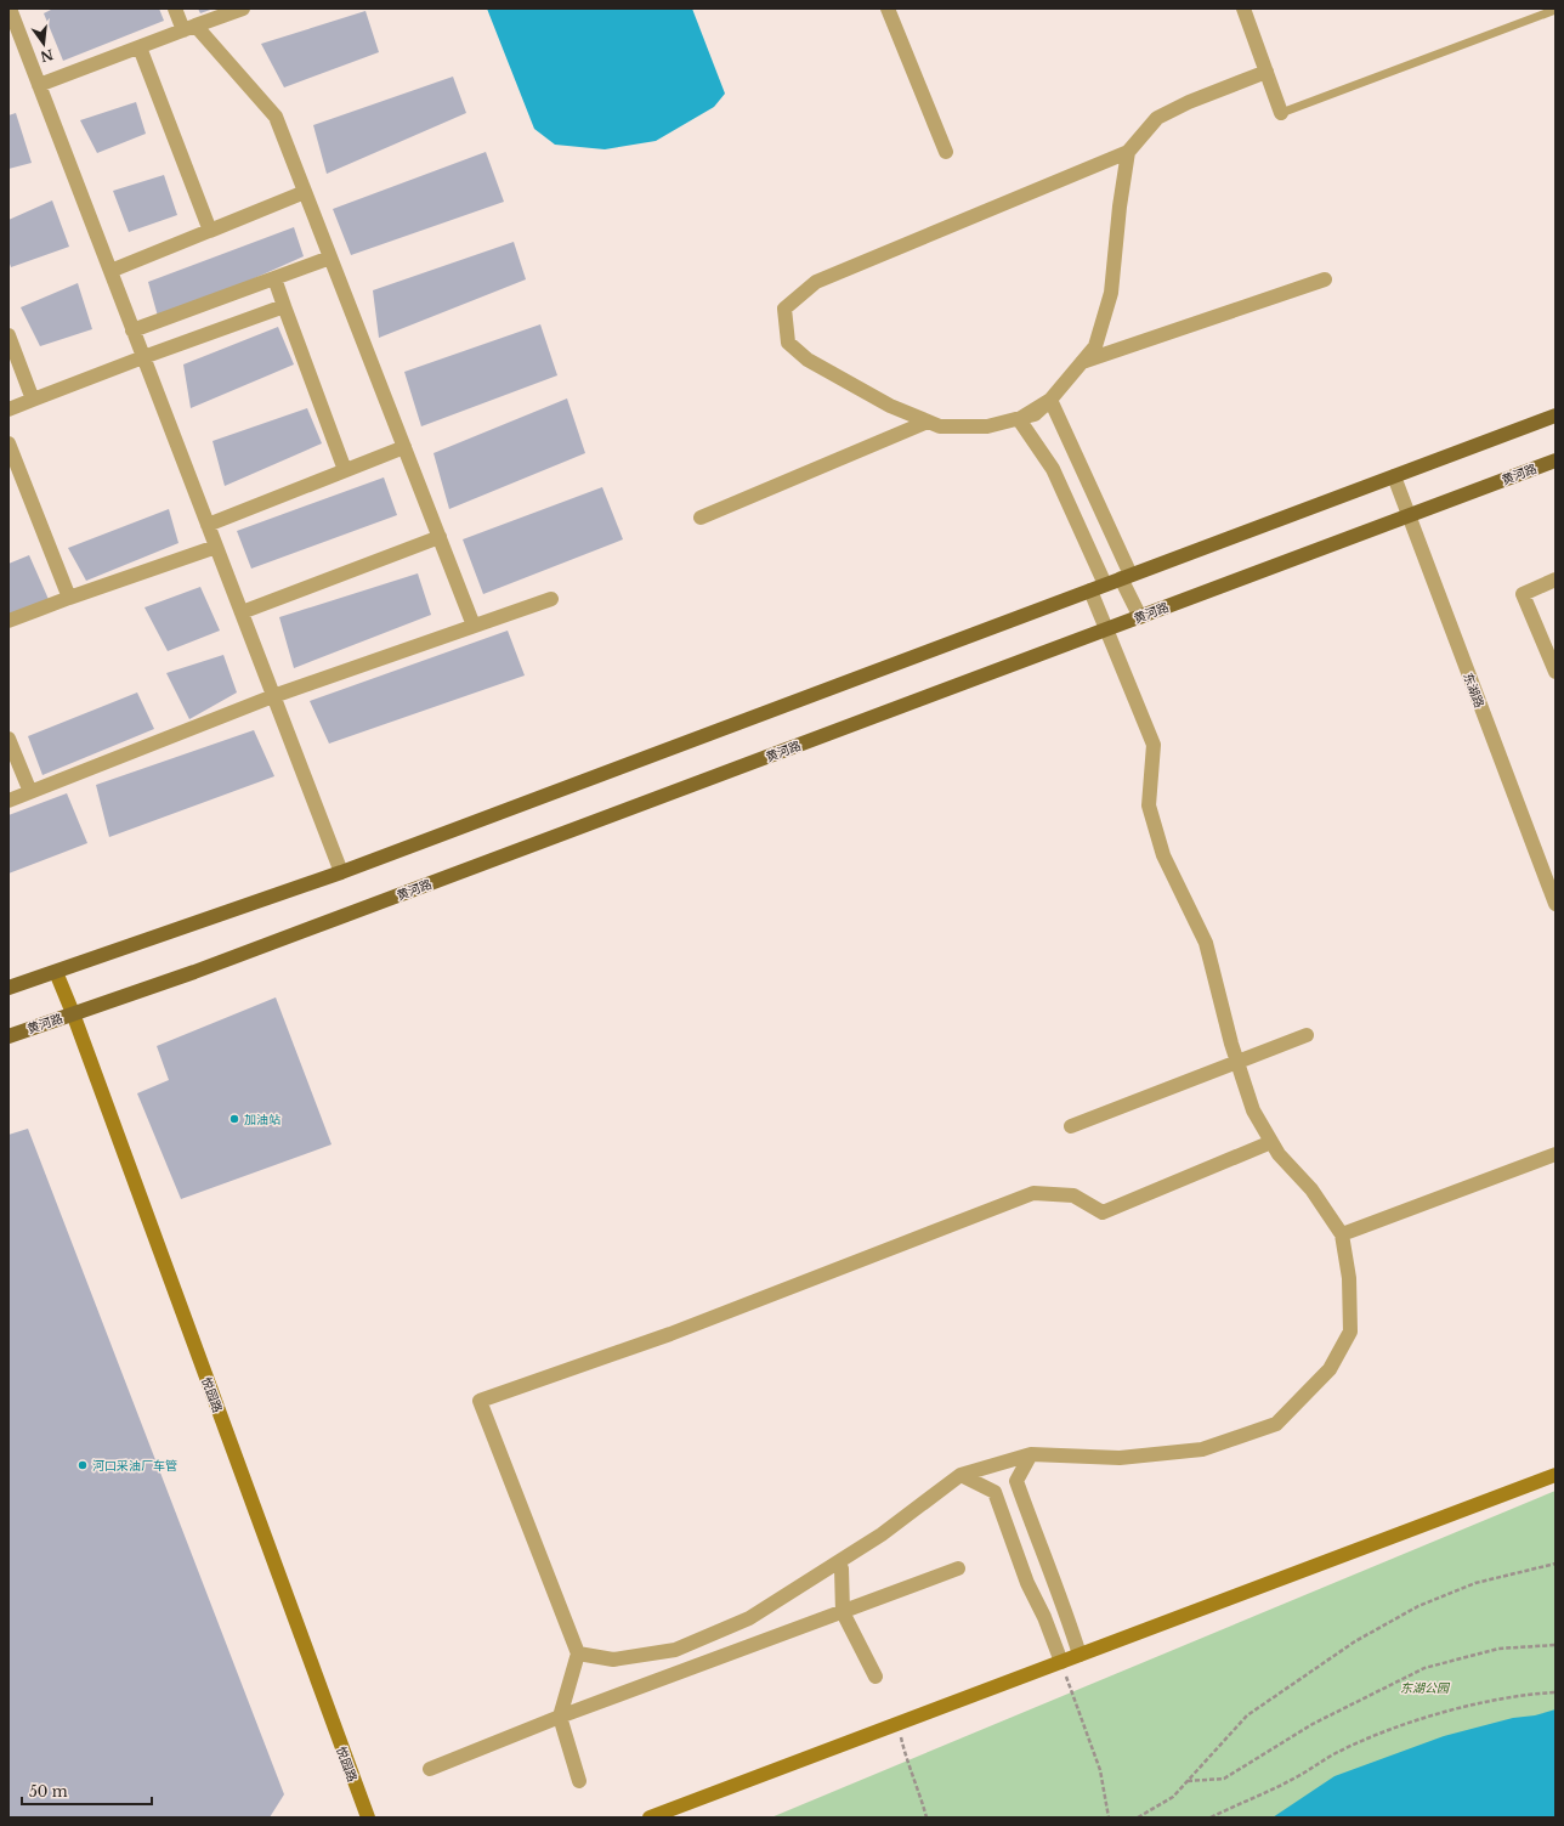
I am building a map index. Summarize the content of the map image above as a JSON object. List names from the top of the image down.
{
  "streets": {
    "main road": ["黄河路"],
    "street": ["东湖路", "悦园路"]
  },
  "crossings": [
    ["黄河路", "东湖路"],
    ["黄河路", "悦园路"]
  ],
  "parks": ["东湖公园"],
  "places": ["加油站", "河口采油厂车管"],
  "scale_bar": "50 m",
  "north": "bottom"
}
